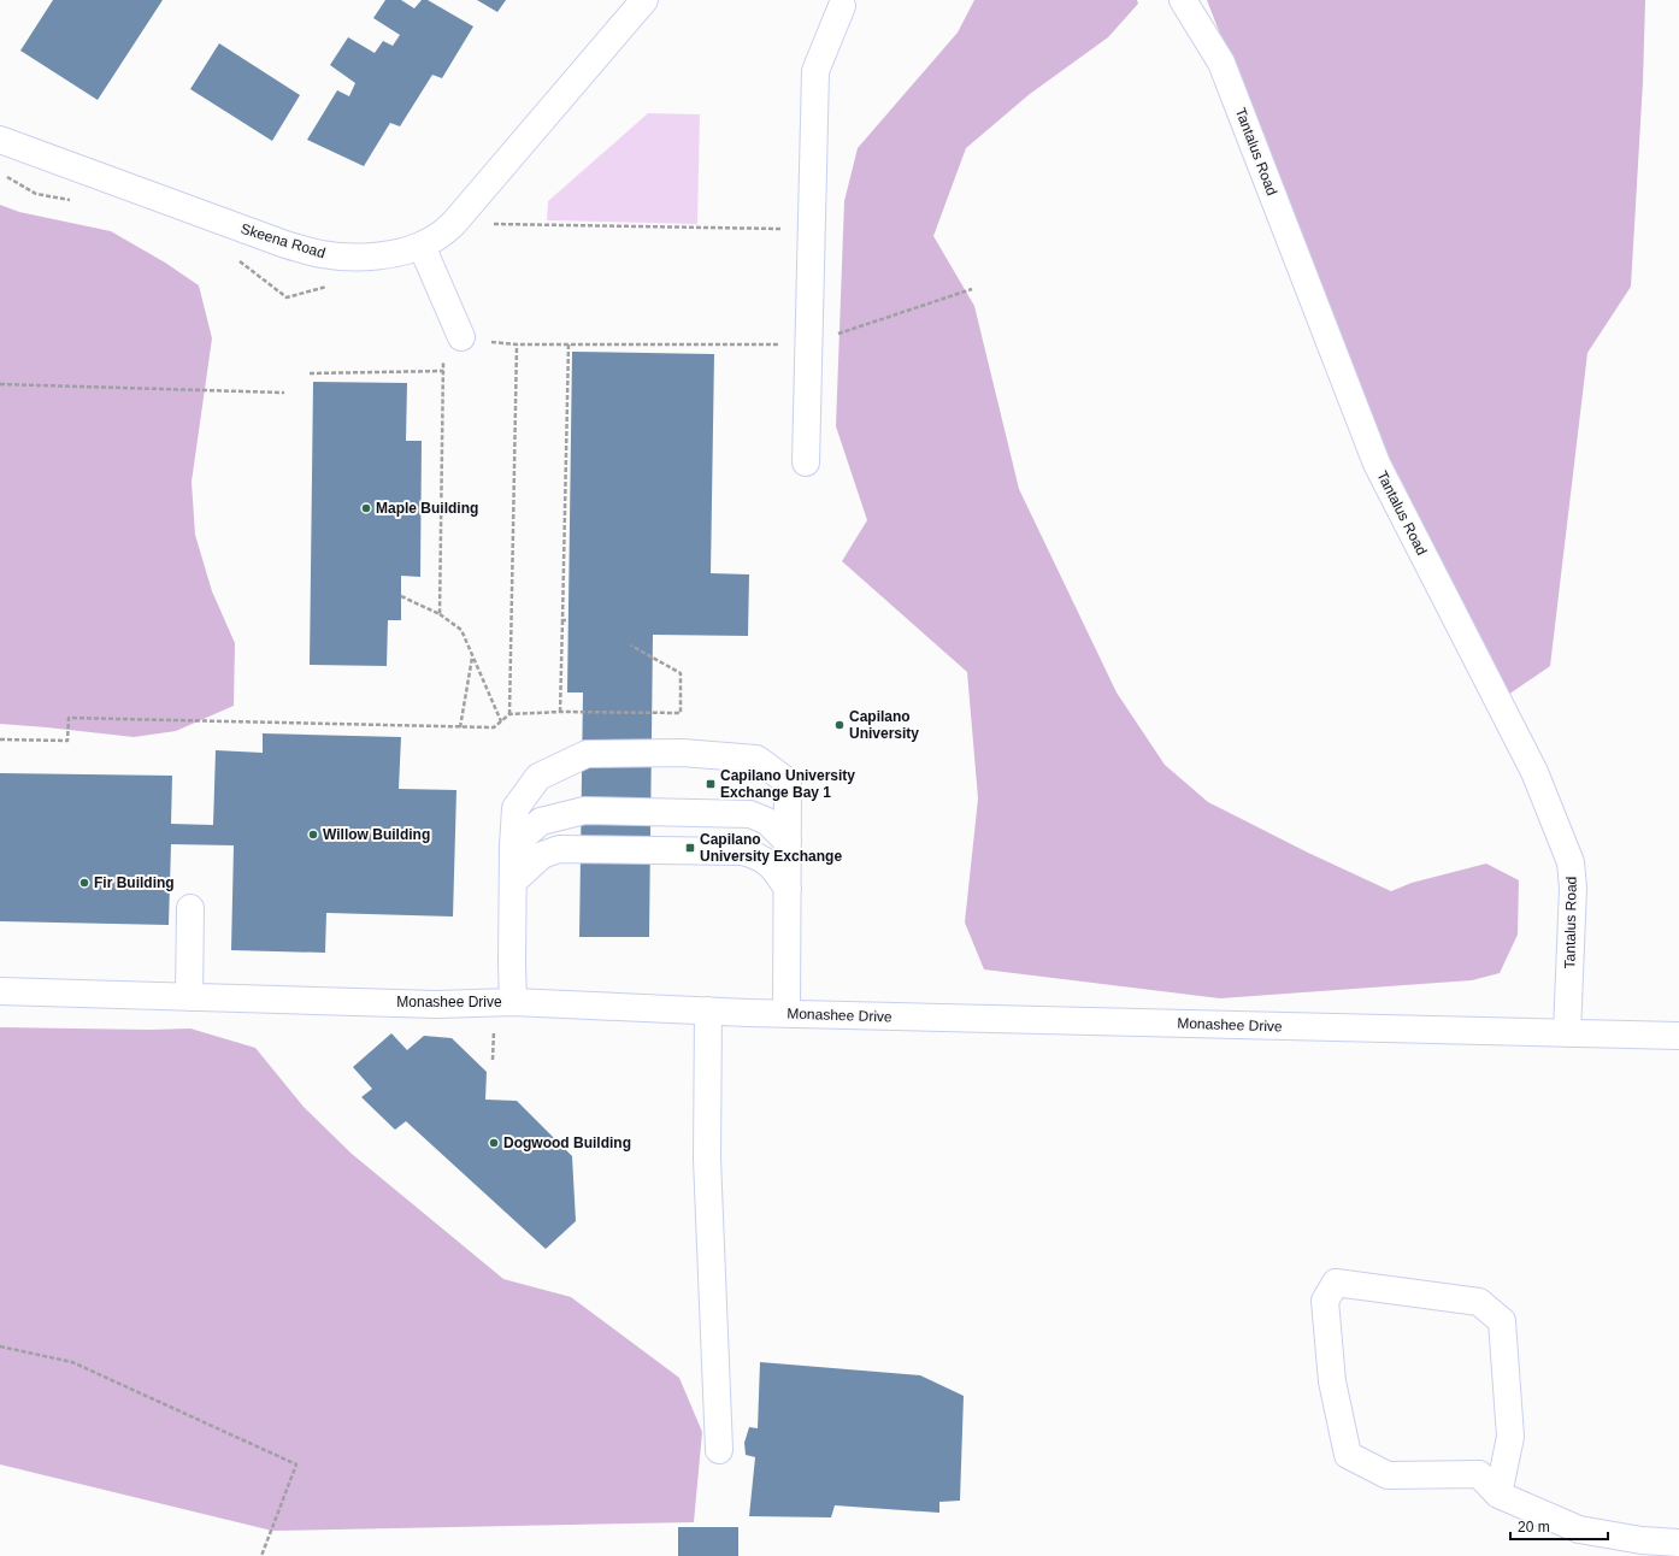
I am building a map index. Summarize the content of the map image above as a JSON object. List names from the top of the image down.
{
  "streets": {
    "street": ["Tantalus Road", "Skeena Road", "Monashee Drive"]
  },
  "crossings": [
    ["Tantalus Road", "Monashee Drive"]
  ],
  "places": {
    "other": [
      "Maple Building",
      "Capilano University",
      "Willow Building",
      "Fir Building",
      "Dogwood Building"
    ],
    "transit": ["Capilano University Exchange Bay 1", "Capilano University Exchange"]
  },
  "scale_bar": "20 m"
}
